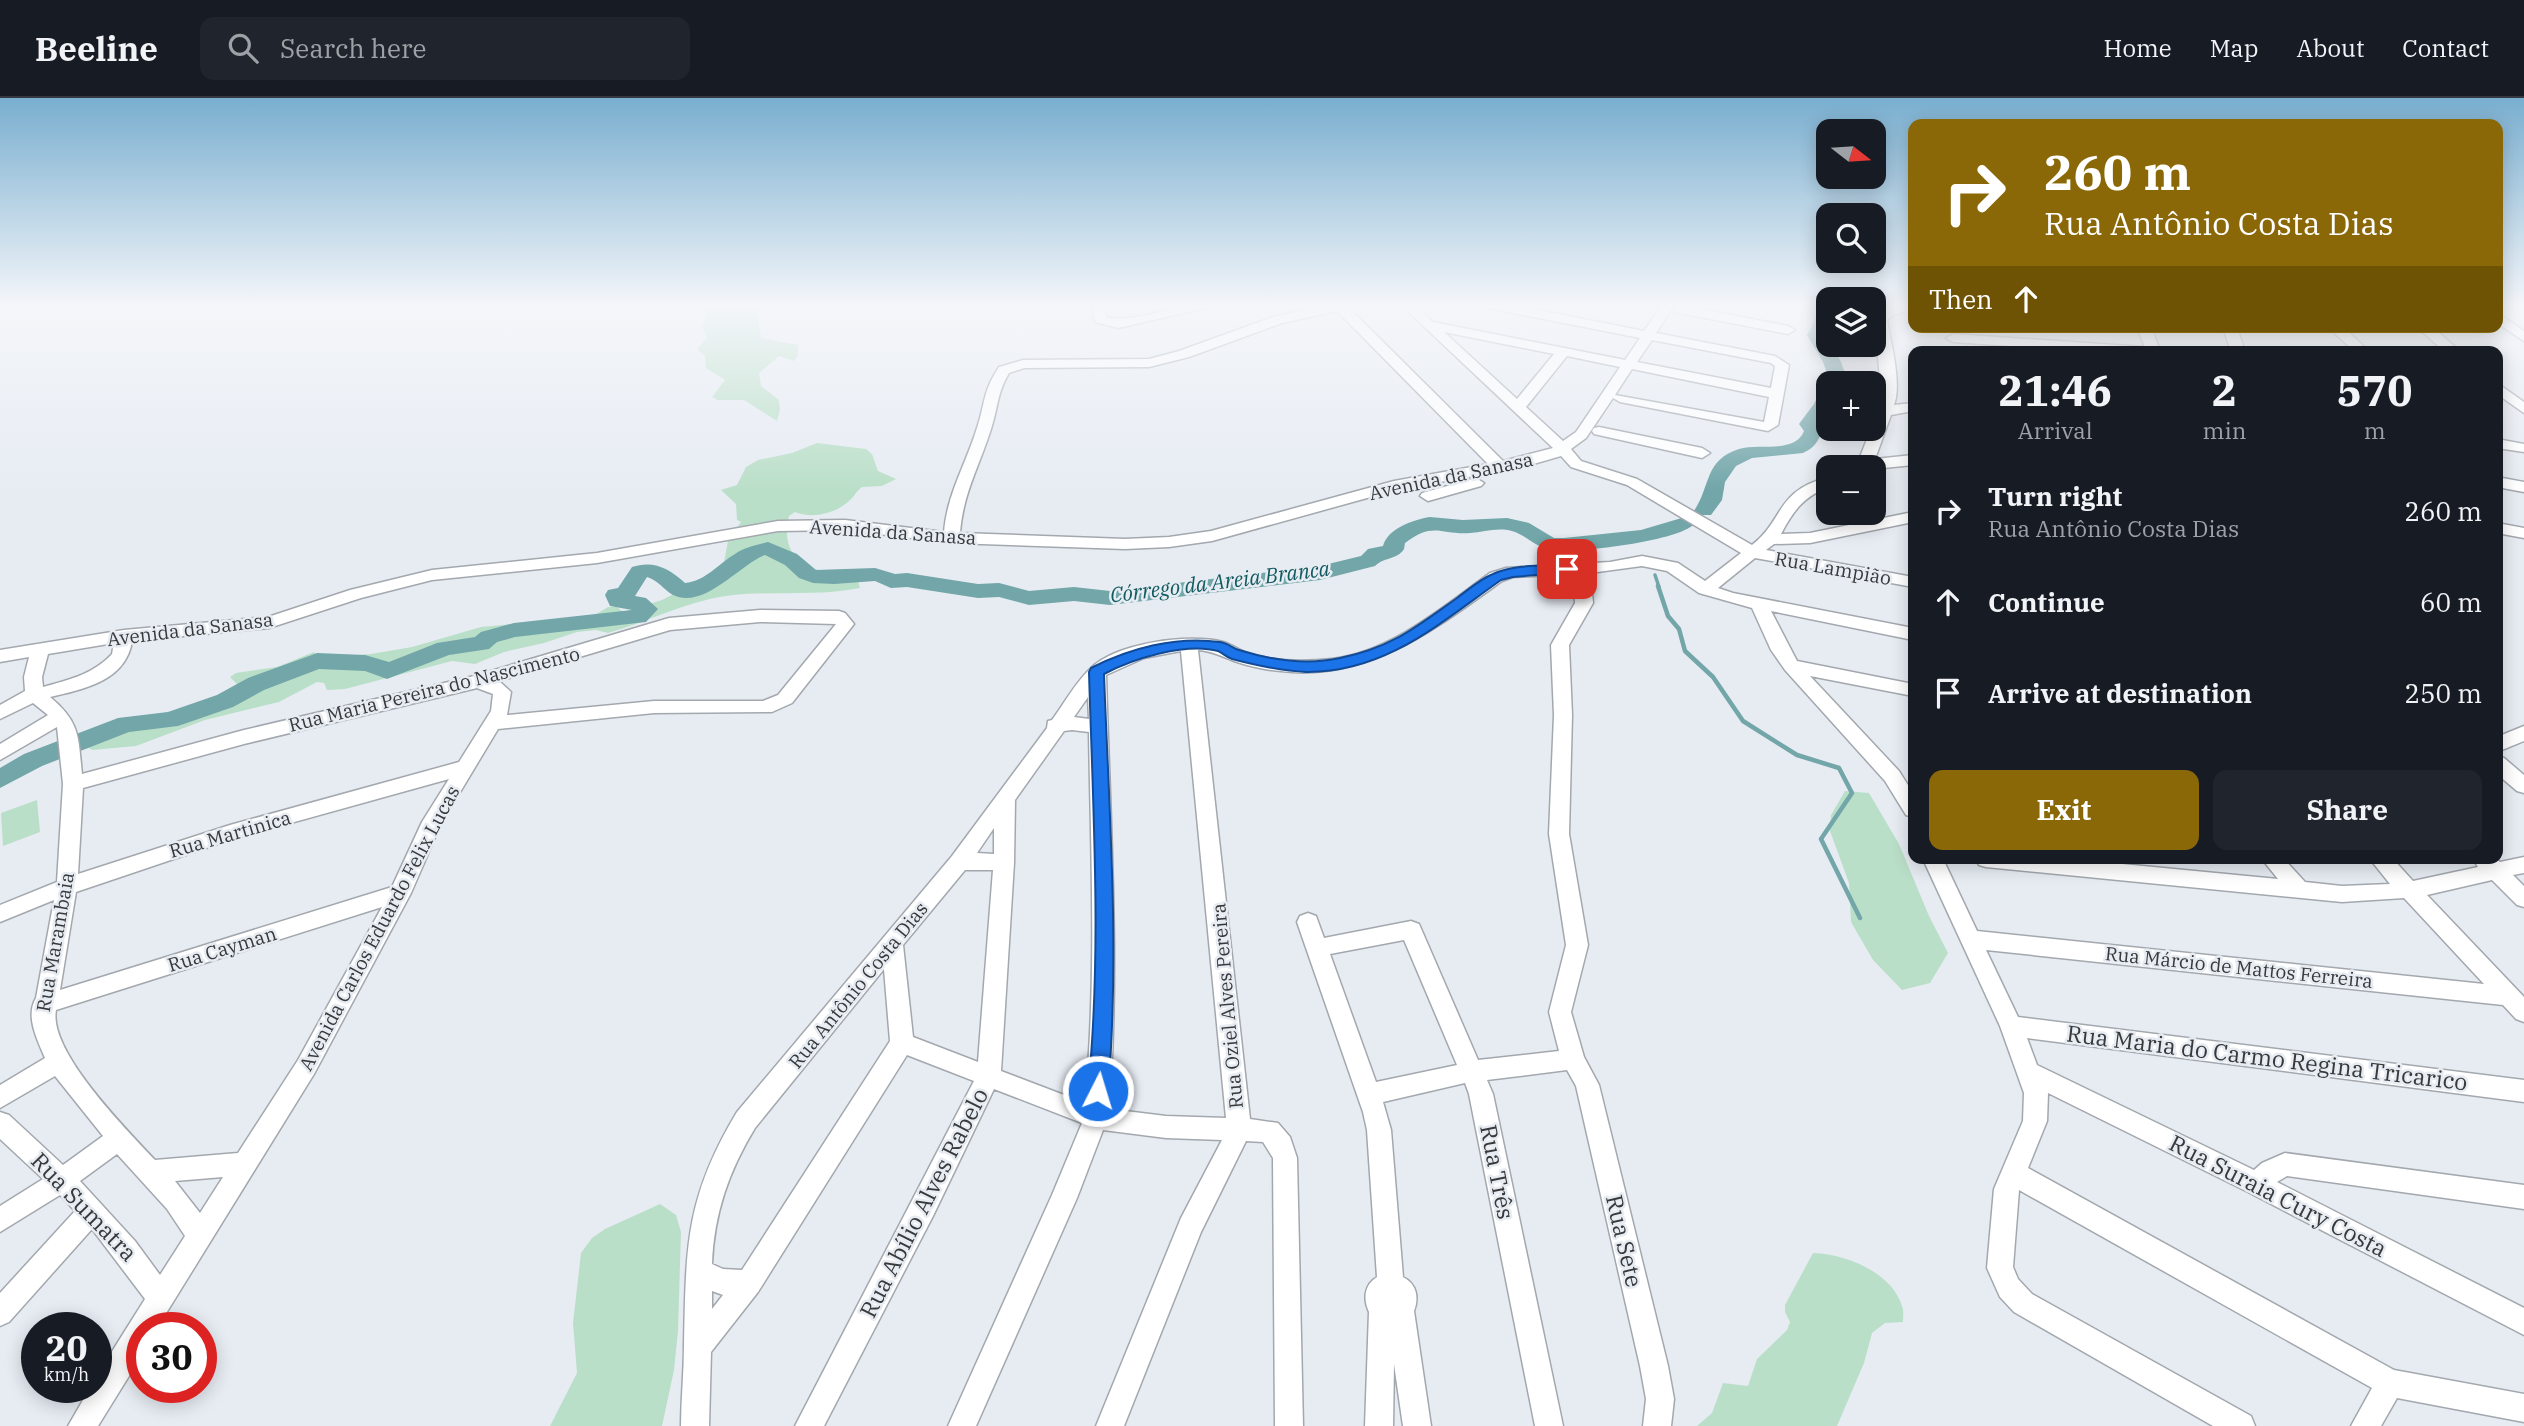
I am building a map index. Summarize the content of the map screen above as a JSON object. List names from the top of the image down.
{
  "streets": {
    "street": [
      "Avenida da Sanasa",
      "Rua Lampião",
      "Rua Maria Pereira do Nascimento",
      "Rua Martinica",
      "Avenida Carlos Eduardo Felix Lucas",
      "Rua Marambaia",
      "Rua Cayman",
      "Rua Márcio de Mattos Ferreira",
      "Rua Antônio Costa Dias",
      "Rua Oziel Alves Pereira",
      "Rua Maria do Carmo Regina Tricarico",
      "Rua Três",
      "Rua Suraia Cury Costa",
      "Rua Abílio Alves Rabelo",
      "Rua Sumatra",
      "Rua Sete"
    ]
  },
  "crossings": [
    ["Rua Maria Pereira do Nascimento", "Avenida Carlos Eduardo Felix Lucas"],
    ["Rua Maria Pereira do Nascimento", "Rua Marambaia"],
    ["Rua Martinica", "Avenida Carlos Eduardo Felix Lucas"],
    ["Rua Martinica", "Rua Marambaia"],
    ["Avenida Carlos Eduardo Felix Lucas", "Rua Marambaia"],
    ["Avenida Carlos Eduardo Felix Lucas", "Rua Cayman"],
    ["Avenida Carlos Eduardo Felix Lucas", "Rua Sumatra"],
    ["Rua Marambaia", "Rua Cayman"],
    ["Rua Antônio Costa Dias", "Rua Oziel Alves Pereira"],
    ["Rua Antônio Costa Dias", "Rua Abílio Alves Rabelo"],
    ["Rua Antônio Costa Dias", "Rua Sete"]
  ],
  "water": ["Córrego da Areia Branca"],
  "north": "right",
  "page": {
    "header": "Beeline",
    "search": "Search here",
    "nav": [
      "Home",
      "Map",
      "About",
      "Contact"
    ],
    "map_buttons": ["+", "−"],
    "turn": ["260 m", "Rua Antônio Costa Dias"],
    "then": "Then",
    "eta": [
      "21:46",
      "Arrival",
      "2",
      "min",
      "570",
      "m"
    ],
    "list": [
      {
        "name": "Turn right",
        "note": "Rua Antônio Costa Dias",
        "value": "260 m"
      },
      {
        "name": "Continue",
        "value": "60 m"
      },
      {
        "name": "Arrive at destination",
        "value": "250 m"
      }
    ],
    "buttons": ["Exit", "Share"],
    "speed": "20 km/h",
    "limit": "30"
  }
}
